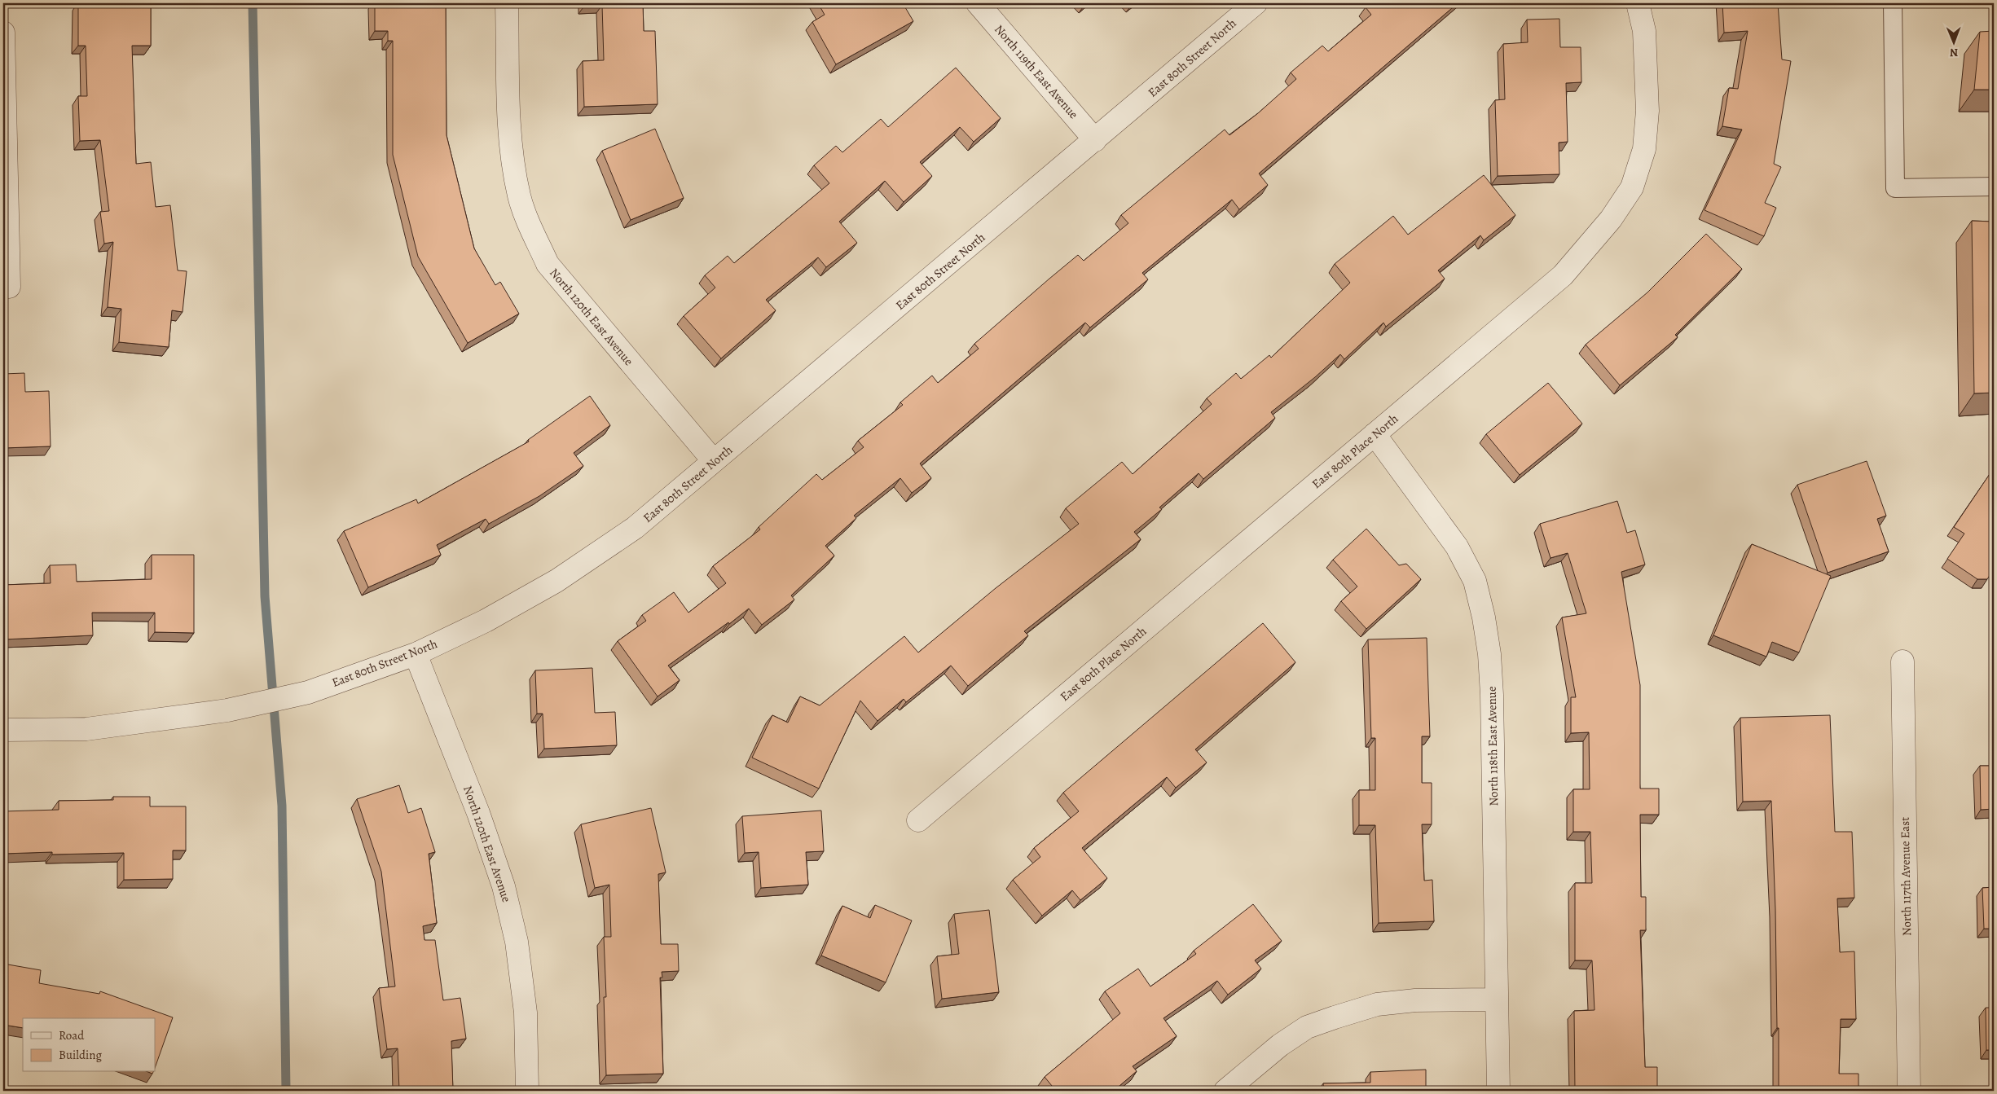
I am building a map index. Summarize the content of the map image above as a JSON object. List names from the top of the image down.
{
  "streets": {
    "street": [
      "East 80th Street North",
      "North 119th East Avenue",
      "North 120th East Avenue",
      "East 80th Place North",
      "North 118th East Avenue",
      "North 117th Avenue East"
    ]
  },
  "crossings": [
    ["East 80th Street North", "North 119th East Avenue"],
    ["East 80th Street North", "North 120th East Avenue"],
    ["East 80th Place North", "North 118th East Avenue"]
  ],
  "legend": ["Road", "Building"],
  "north": "bottom"
}
